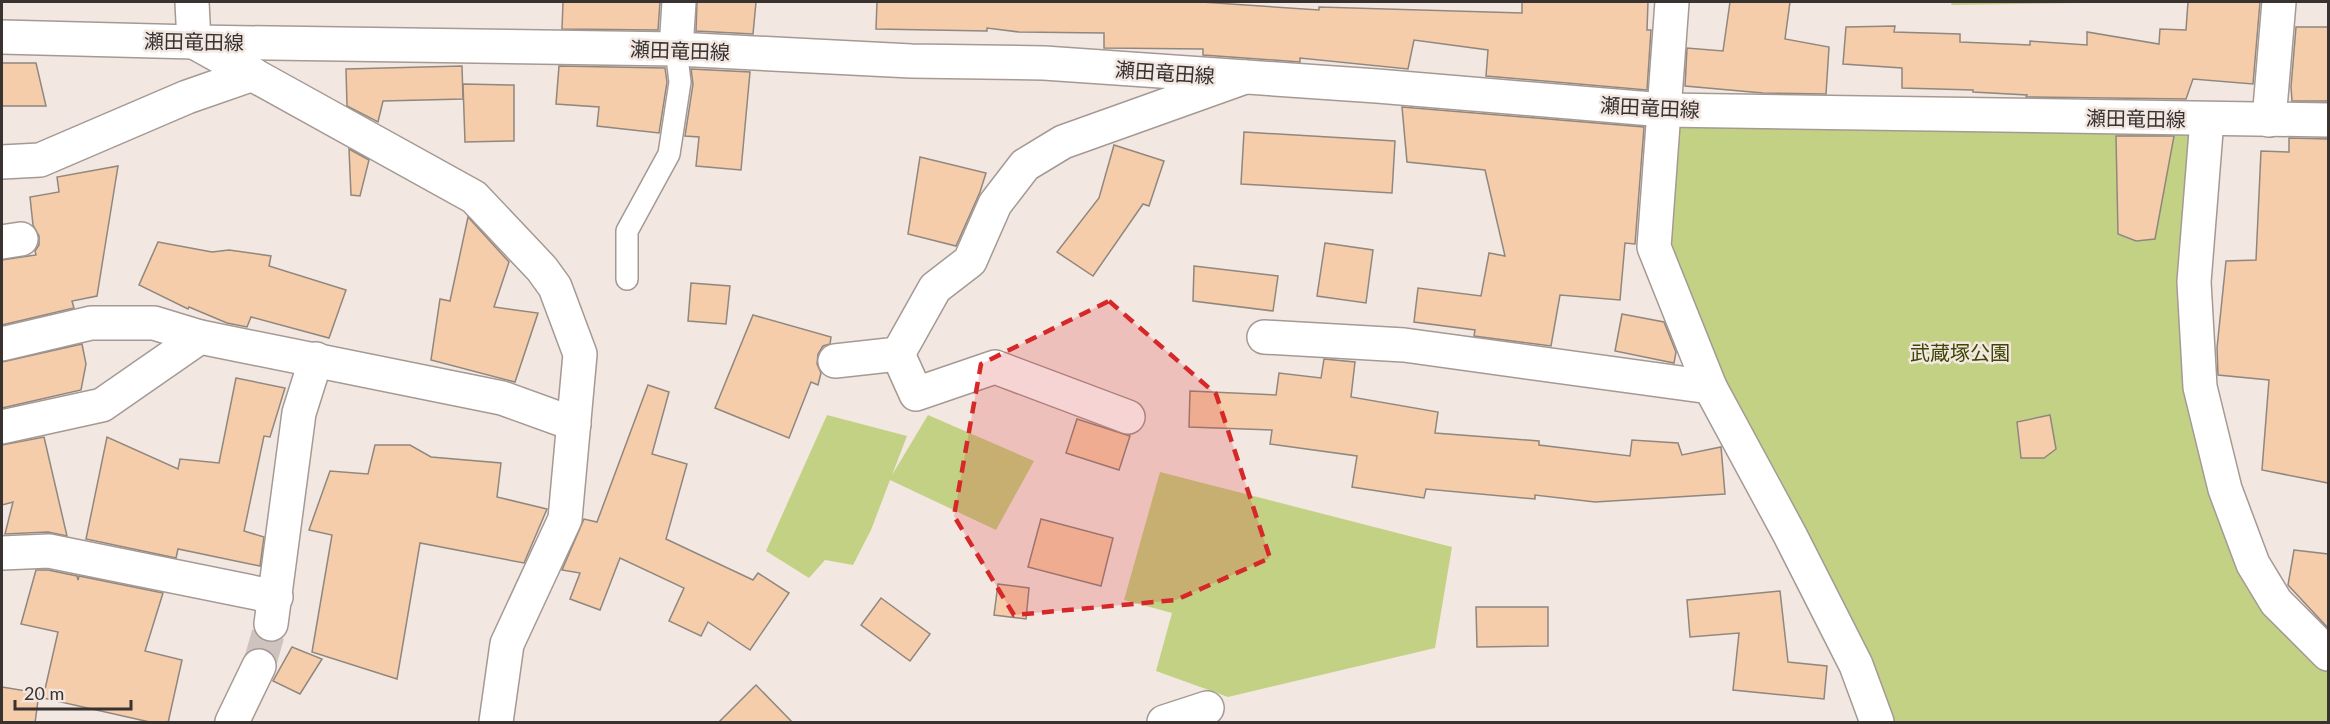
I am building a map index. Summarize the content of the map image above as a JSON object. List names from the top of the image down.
{
  "streets": {
    "street": ["瀬田竜田線"]
  },
  "parks": ["武蔵塚公園"],
  "scale_bar": "20 m"
}
